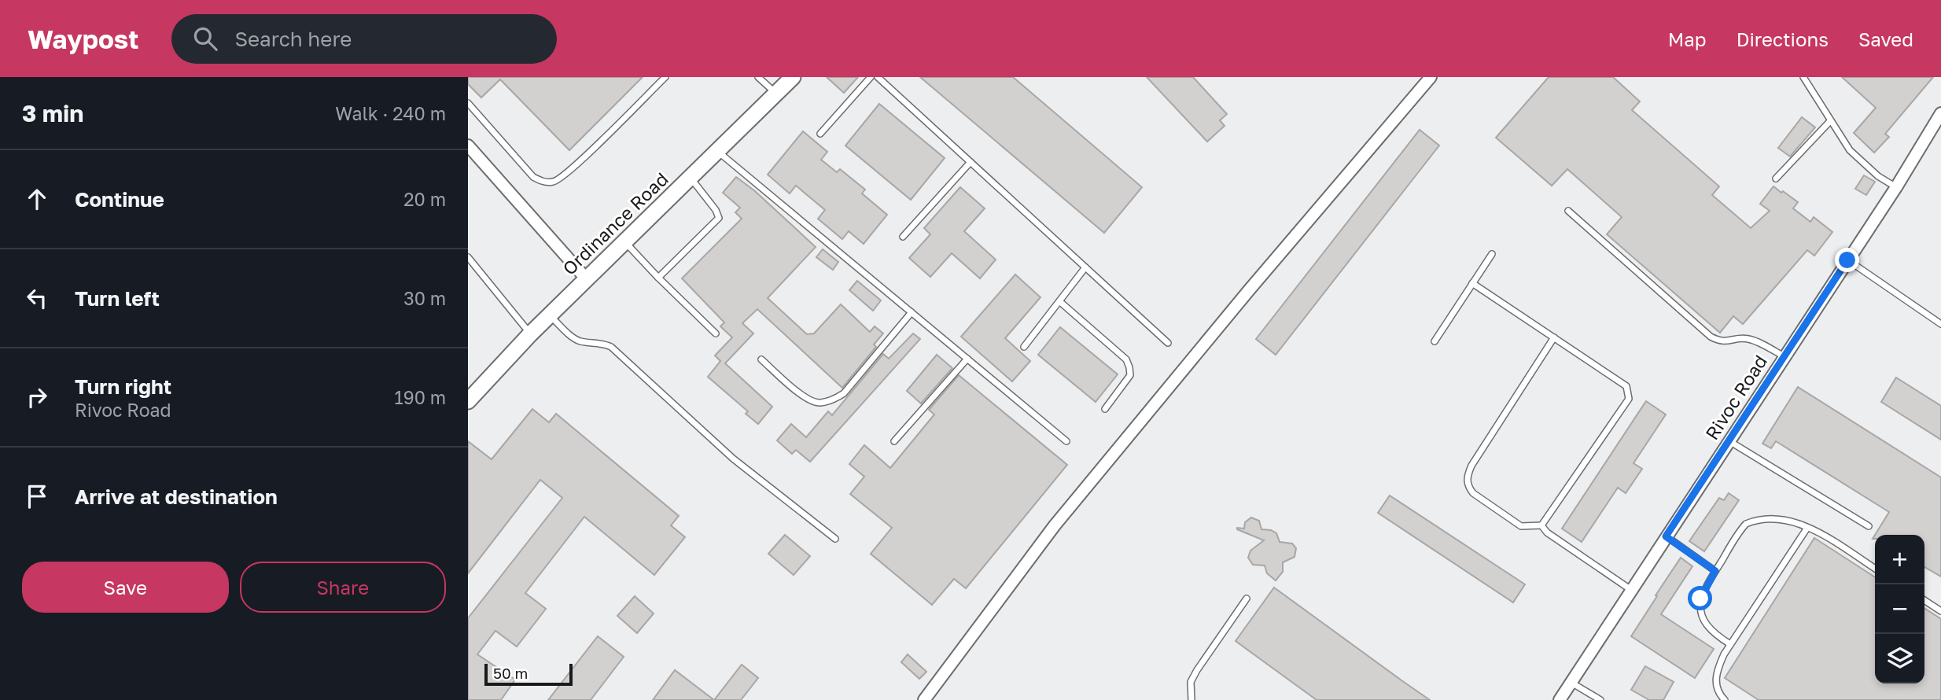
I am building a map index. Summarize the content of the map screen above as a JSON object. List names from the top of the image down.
{
  "streets": {
    "street": ["Ordinance Road", "Rivoc Road"]
  },
  "scale_bar": "50 m",
  "page": {
    "header": "Waypost",
    "search": "Search here",
    "nav": ["Map", "Directions", "Saved"],
    "heading": ["3 min", "Walk · 240 m"],
    "list": [
      ["Continue", "20 m"],
      ["Turn left", "30 m"],
      ["Turn right", "Rivoc Road", "190 m"],
      "Arrive at destination"
    ],
    "map_buttons": ["+", "−"],
    "buttons": ["Save", "Share"],
    "scale": "50 m"
  }
}
